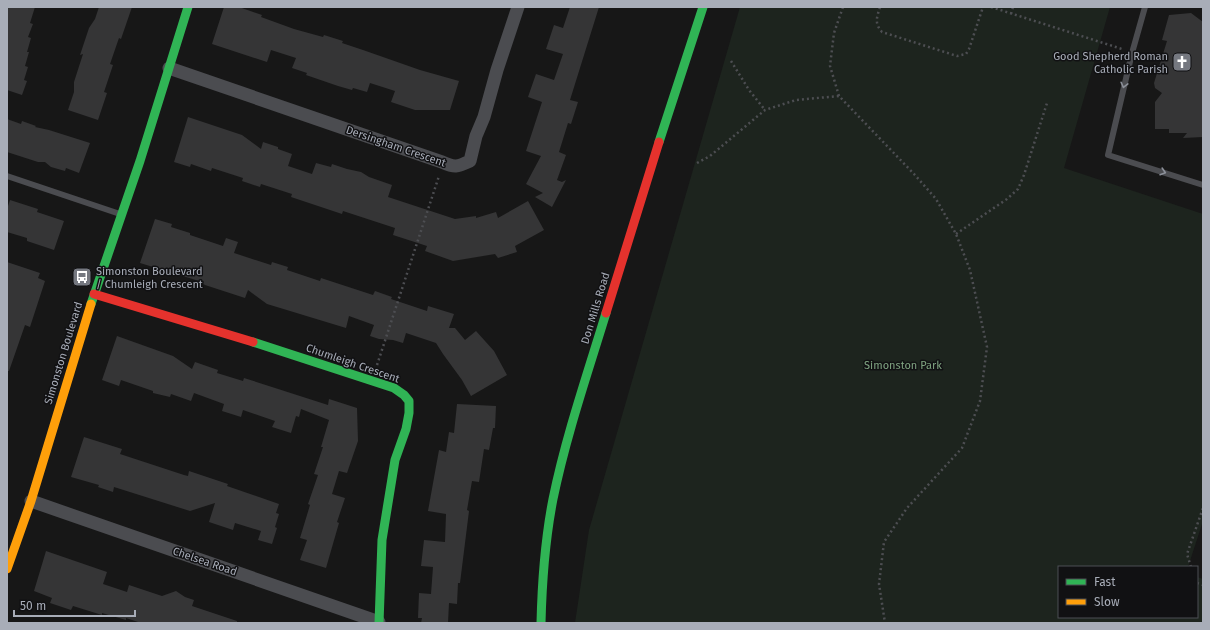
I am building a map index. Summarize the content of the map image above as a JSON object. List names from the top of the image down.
{
  "streets": {
    "street": [
      "Dersingham Crescent",
      "Don Mills Road",
      "Simonston Boulevard",
      "Chumleigh Crescent",
      "Chelsea Road"
    ]
  },
  "crossings": [
    ["Dersingham Crescent", "Simonston Boulevard"],
    ["Simonston Boulevard", "Chumleigh Crescent"],
    ["Simonston Boulevard", "Chelsea Road"],
    ["Chumleigh Crescent", "Chelsea Road"]
  ],
  "parks": ["Simonston Park"],
  "places": {
    "church": ["Good Shepherd Roman Catholic Parish"],
    "bus stop": ["Simonston Boulevard / Chumleigh Crescent"]
  },
  "legend": ["Fast", "Slow"],
  "scale_bar": "50 m"
}
